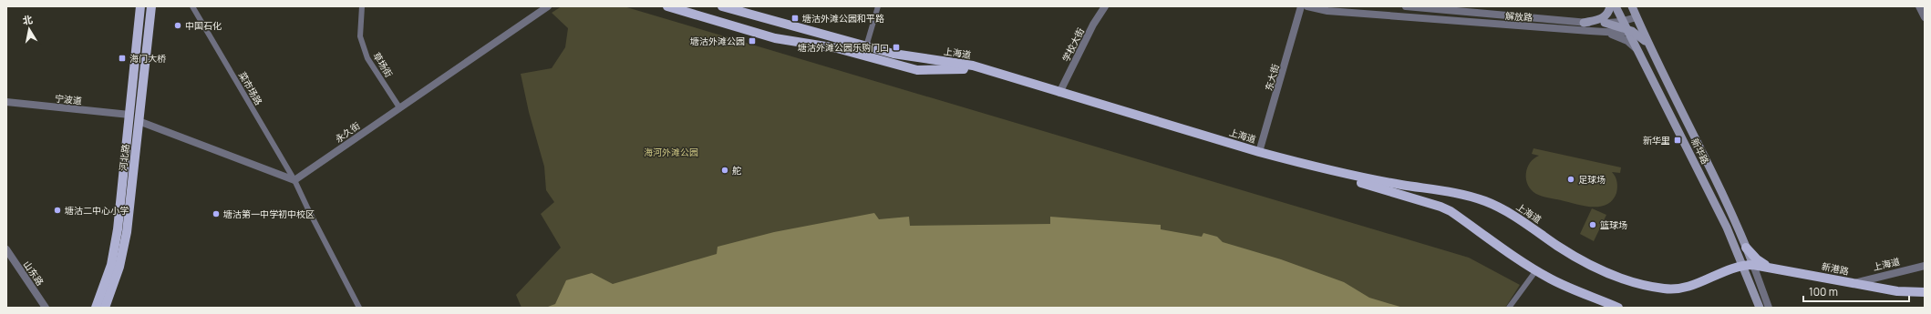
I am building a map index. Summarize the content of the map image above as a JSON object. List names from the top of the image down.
{
  "streets": {
    "main road": [
      "上海道",
      "新华路",
      "河北路",
      "新港路"
    ],
    "street": [
      "解放路",
      "学校大街",
      "草场街",
      "东大街",
      "菜市场路",
      "宁波道",
      "永久街",
      "山东路"
    ]
  },
  "crossings": [
    ["解放路", "新华路"],
    ["学校大街", "上海道"],
    ["上海道", "东大街"],
    ["上海道", "新华路"],
    ["上海道", "新港路"],
    ["草场街", "永久街"],
    ["菜市场路", "永久街"],
    ["宁波道", "河北路"],
    ["新华路", "新港路"]
  ],
  "parks": ["海河外滩公园"],
  "places": {
    "transit": [
      "塘沽外滩公园和平路",
      "塘沽外滩公园",
      "塘沽外滩公园乐购门口",
      "海门大桥",
      "新华里"
    ],
    "other": [
      "中国石化",
      "舵",
      "足球场",
      "塘沽二中心小学",
      "塘沽第一中学初中校区",
      "篮球场"
    ]
  },
  "scale_bar": "100 m",
  "north": "top"
}
